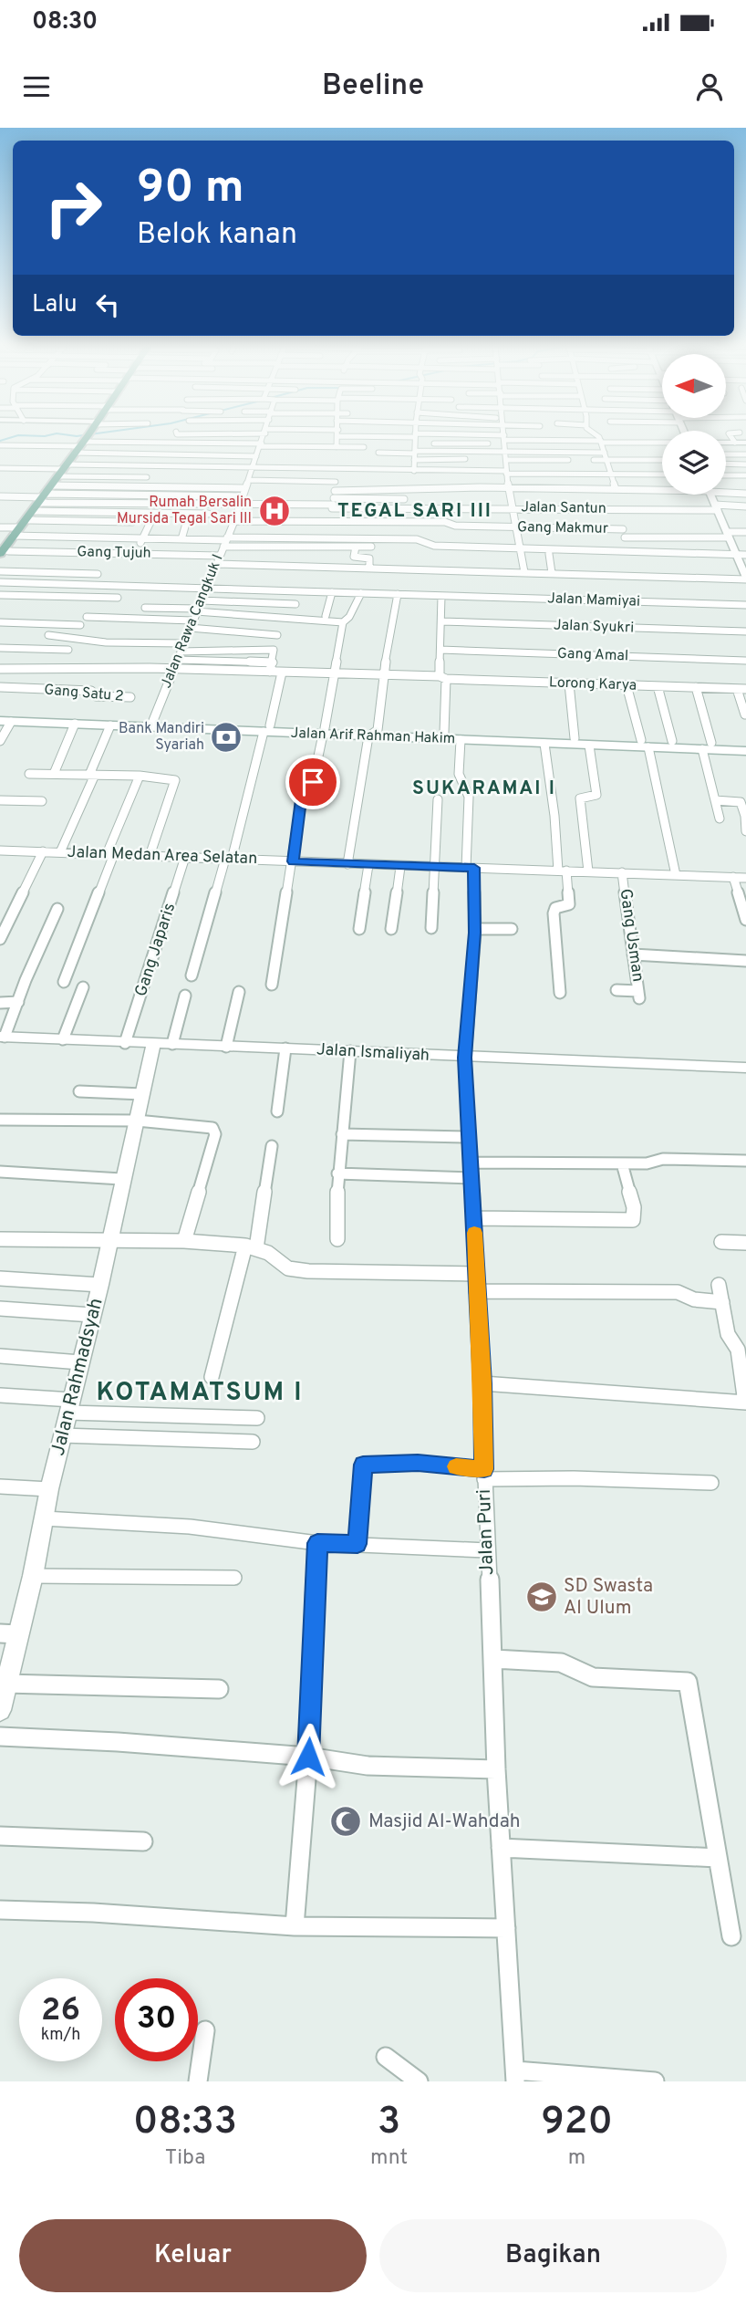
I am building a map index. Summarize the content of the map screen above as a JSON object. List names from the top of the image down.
{
  "streets": {
    "main road": ["Jalan Arif Rahman Hakim"],
    "street": [
      "Jalan Santun",
      "Gang Makmur",
      "Gang Tujuh",
      "Jalan Mamiyai",
      "Jalan Rawa Cangkuk I",
      "Jalan Syukri",
      "Gang Amal",
      "Lorong Karya",
      "Gang Satu 2",
      "Jalan Medan Area Selatan",
      "Gang Usman",
      "Gang Japaris",
      "Jalan Ismaliyah",
      "Jalan Rahmadsyah",
      "Jalan Puri"
    ]
  },
  "crossings": [
    ["Gang Makmur", "Jalan Rawa Cangkuk I"],
    ["Gang Tujuh", "Jalan Rawa Cangkuk I"],
    ["Jalan Mamiyai", "Jalan Rawa Cangkuk I"],
    ["Jalan Rawa Cangkuk I", "Jalan Arif Rahman Hakim"],
    ["Jalan Arif Rahman Hakim", "Jalan Puri"],
    ["Jalan Medan Area Selatan", "Gang Usman"],
    ["Jalan Medan Area Selatan", "Gang Japaris"],
    ["Jalan Medan Area Selatan", "Jalan Puri"],
    ["Gang Japaris", "Jalan Ismaliyah"],
    ["Jalan Ismaliyah", "Jalan Rahmadsyah"],
    ["Jalan Ismaliyah", "Jalan Puri"]
  ],
  "districts": ["TEGAL SARI III", "SUKARAMAI I", "KOTAMATSUM I"],
  "places": {
    "hospital": ["Rumah Bersalin Mursida Tegal Sari III"],
    "bank": ["Bank Mandiri Syariah"],
    "school or university": ["SD Swasta Al Ulum"],
    "mosque": ["Masjid Al-Wahdah"]
  },
  "north": "left",
  "page": {
    "status": "08:30",
    "header": "Beeline",
    "turn": ["90 m", "Belok kanan"],
    "then": "Lalu",
    "speed": "26 km/h",
    "limit": "30",
    "eta": [
      "08:33",
      "Tiba",
      "3",
      "mnt",
      "920",
      "m"
    ],
    "buttons": ["Keluar", "Bagikan"]
  }
}
